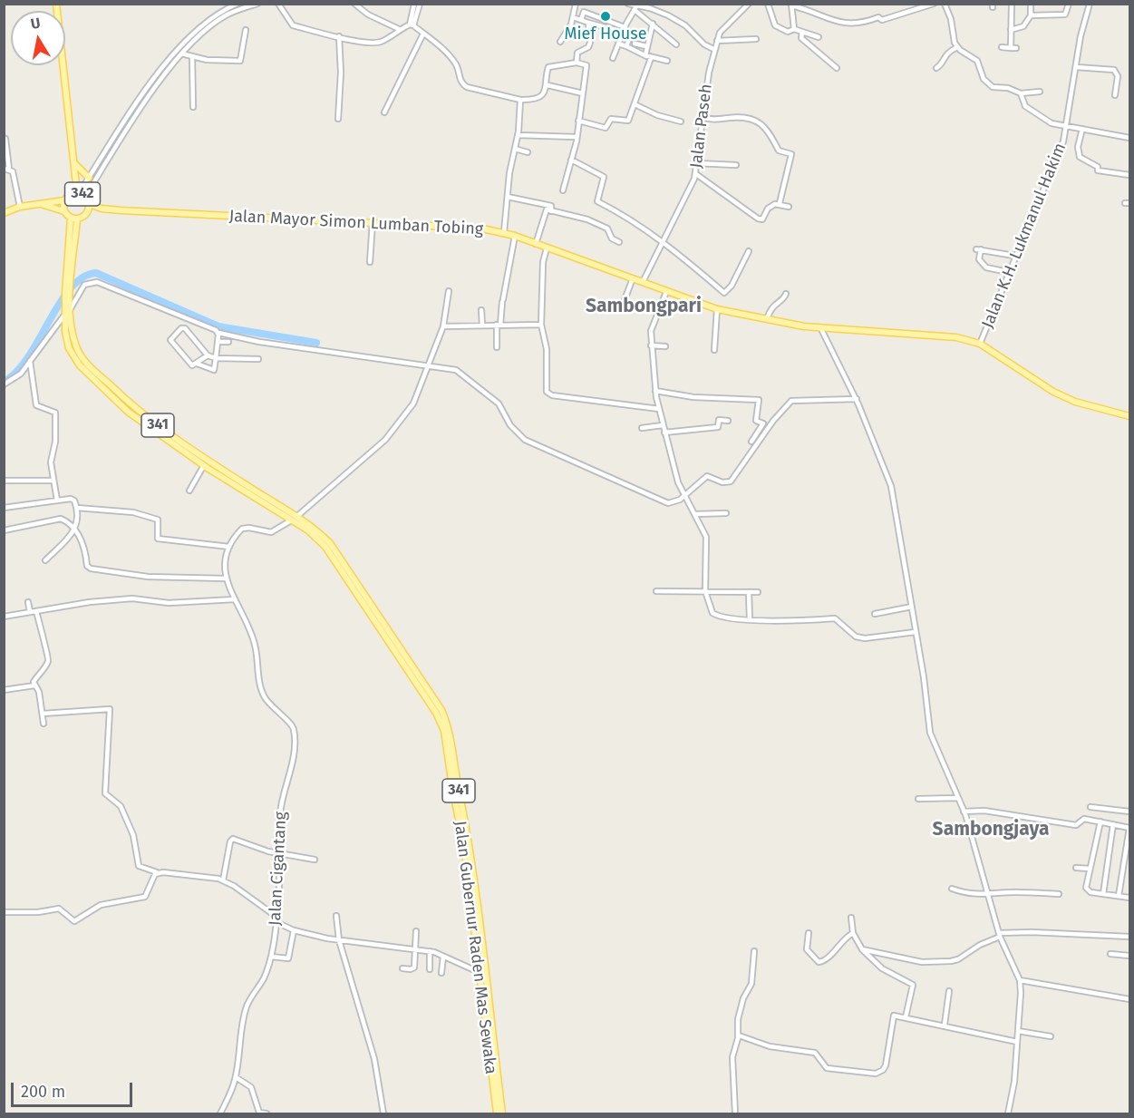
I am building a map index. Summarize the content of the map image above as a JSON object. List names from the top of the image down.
{
  "streets": {
    "main road": [
      "342",
      "Jalan Mayor Simon Lumban Tobing",
      "341",
      "Jalan Gubernur Raden Mas Sewaka"
    ],
    "street": ["Jalan Paseh", "Jalan K.H. Lukmanul Hakim", "Jalan Cigantang"]
  },
  "crossings": [
    ["Jalan Paseh", "Jalan Mayor Simon Lumban Tobing"],
    ["342", "Jalan Mayor Simon Lumban Tobing"],
    ["342", "341"],
    ["Jalan Mayor Simon Lumban Tobing", "Jalan K.H. Lukmanul Hakim"],
    ["Jalan Mayor Simon Lumban Tobing", "341"],
    ["341", "Jalan Gubernur Raden Mas Sewaka"]
  ],
  "districts": ["Sambongpari", "Sambongjaya"],
  "places": ["Mief House"],
  "scale_bar": "200 m",
  "north": "top"
}
